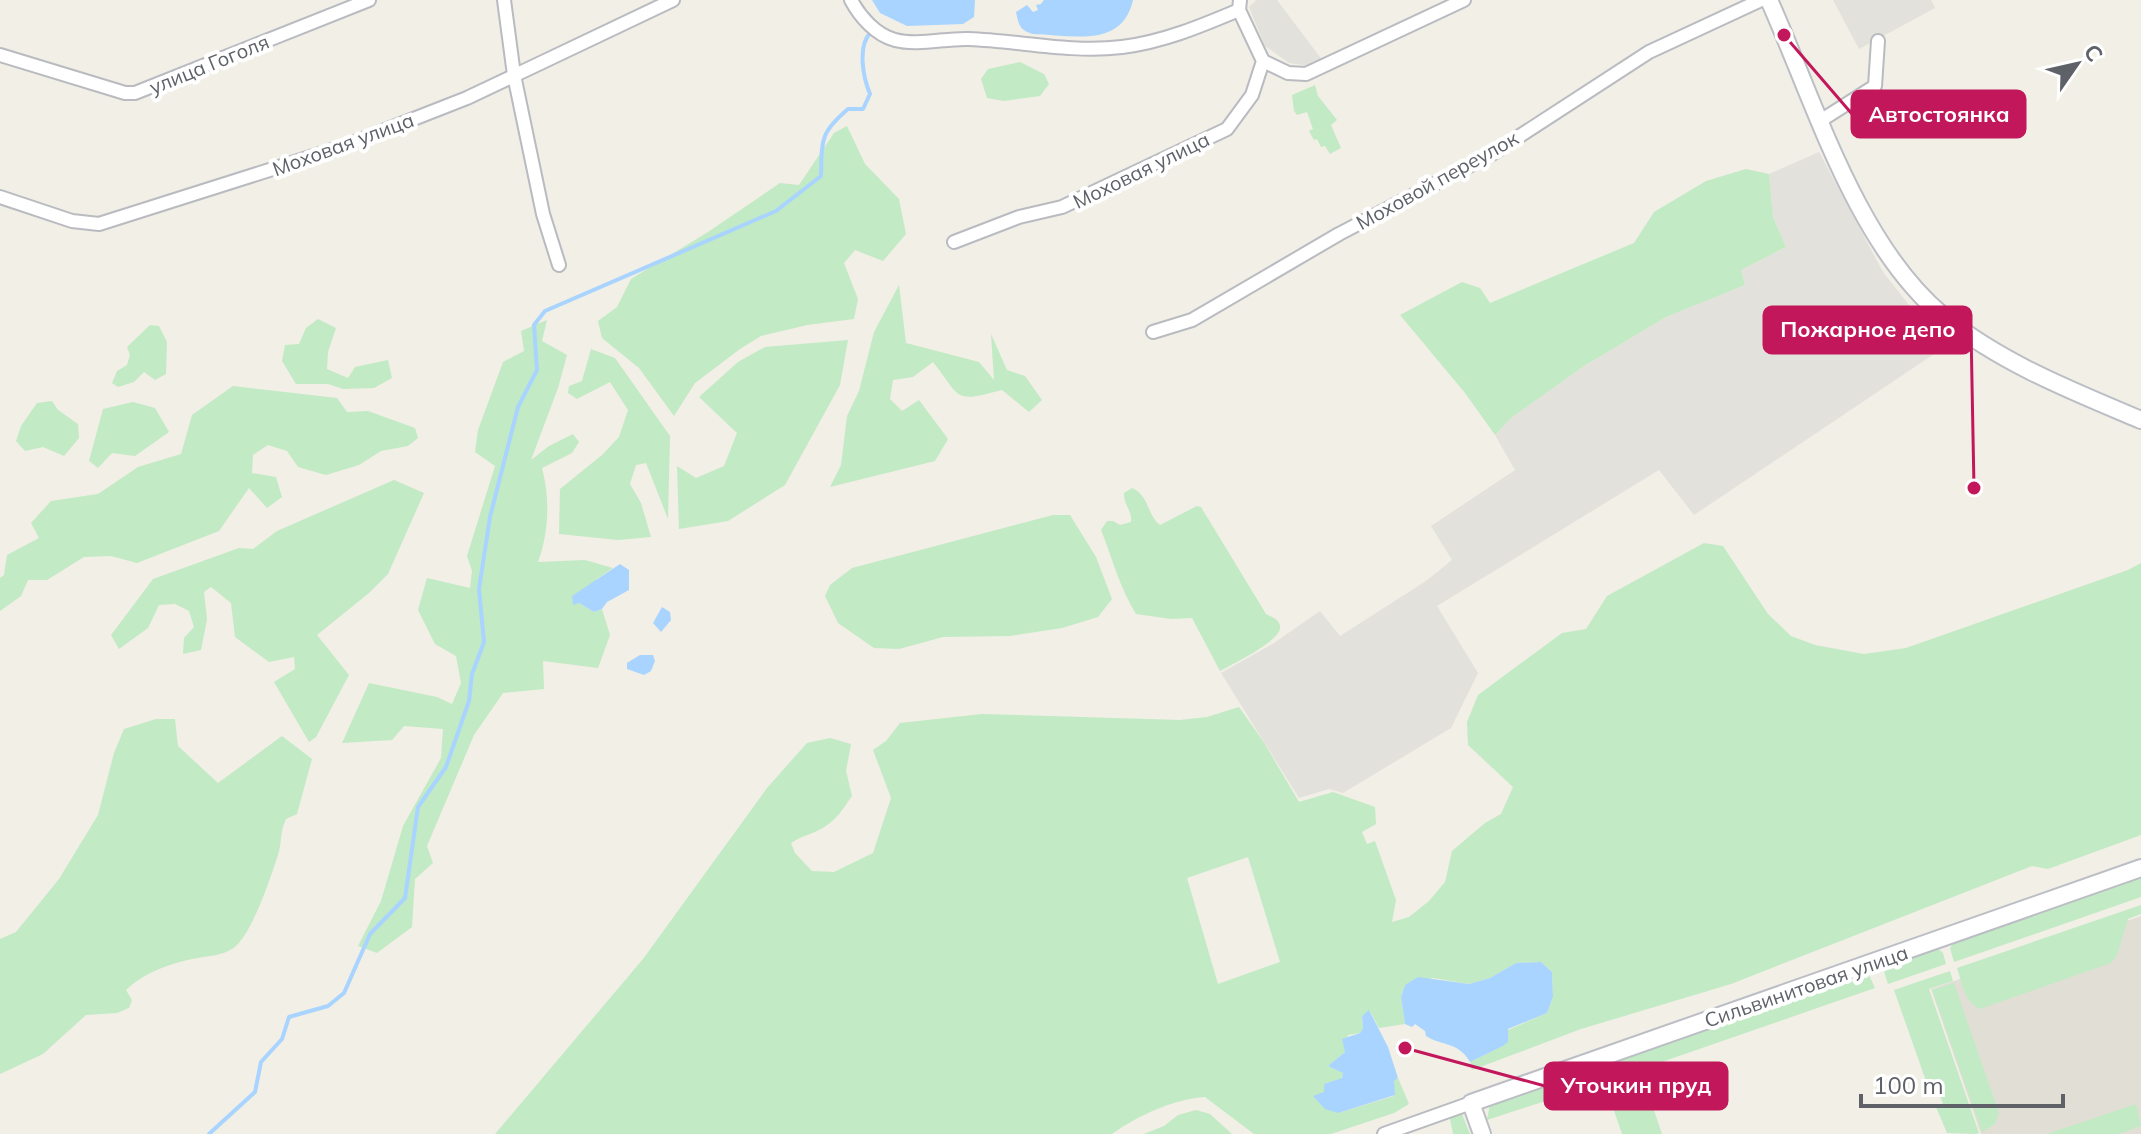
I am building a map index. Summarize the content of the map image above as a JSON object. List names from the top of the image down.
{
  "streets": {
    "street": [
      "улица Гоголя",
      "Моховая улица",
      "Моховой переулок",
      "Сильвинитовая улица"
    ]
  },
  "places": ["Автостоянка", "Пожарное депо", "Уточкин пруд"],
  "scale_bar": "100 m",
  "north": "top right"
}
